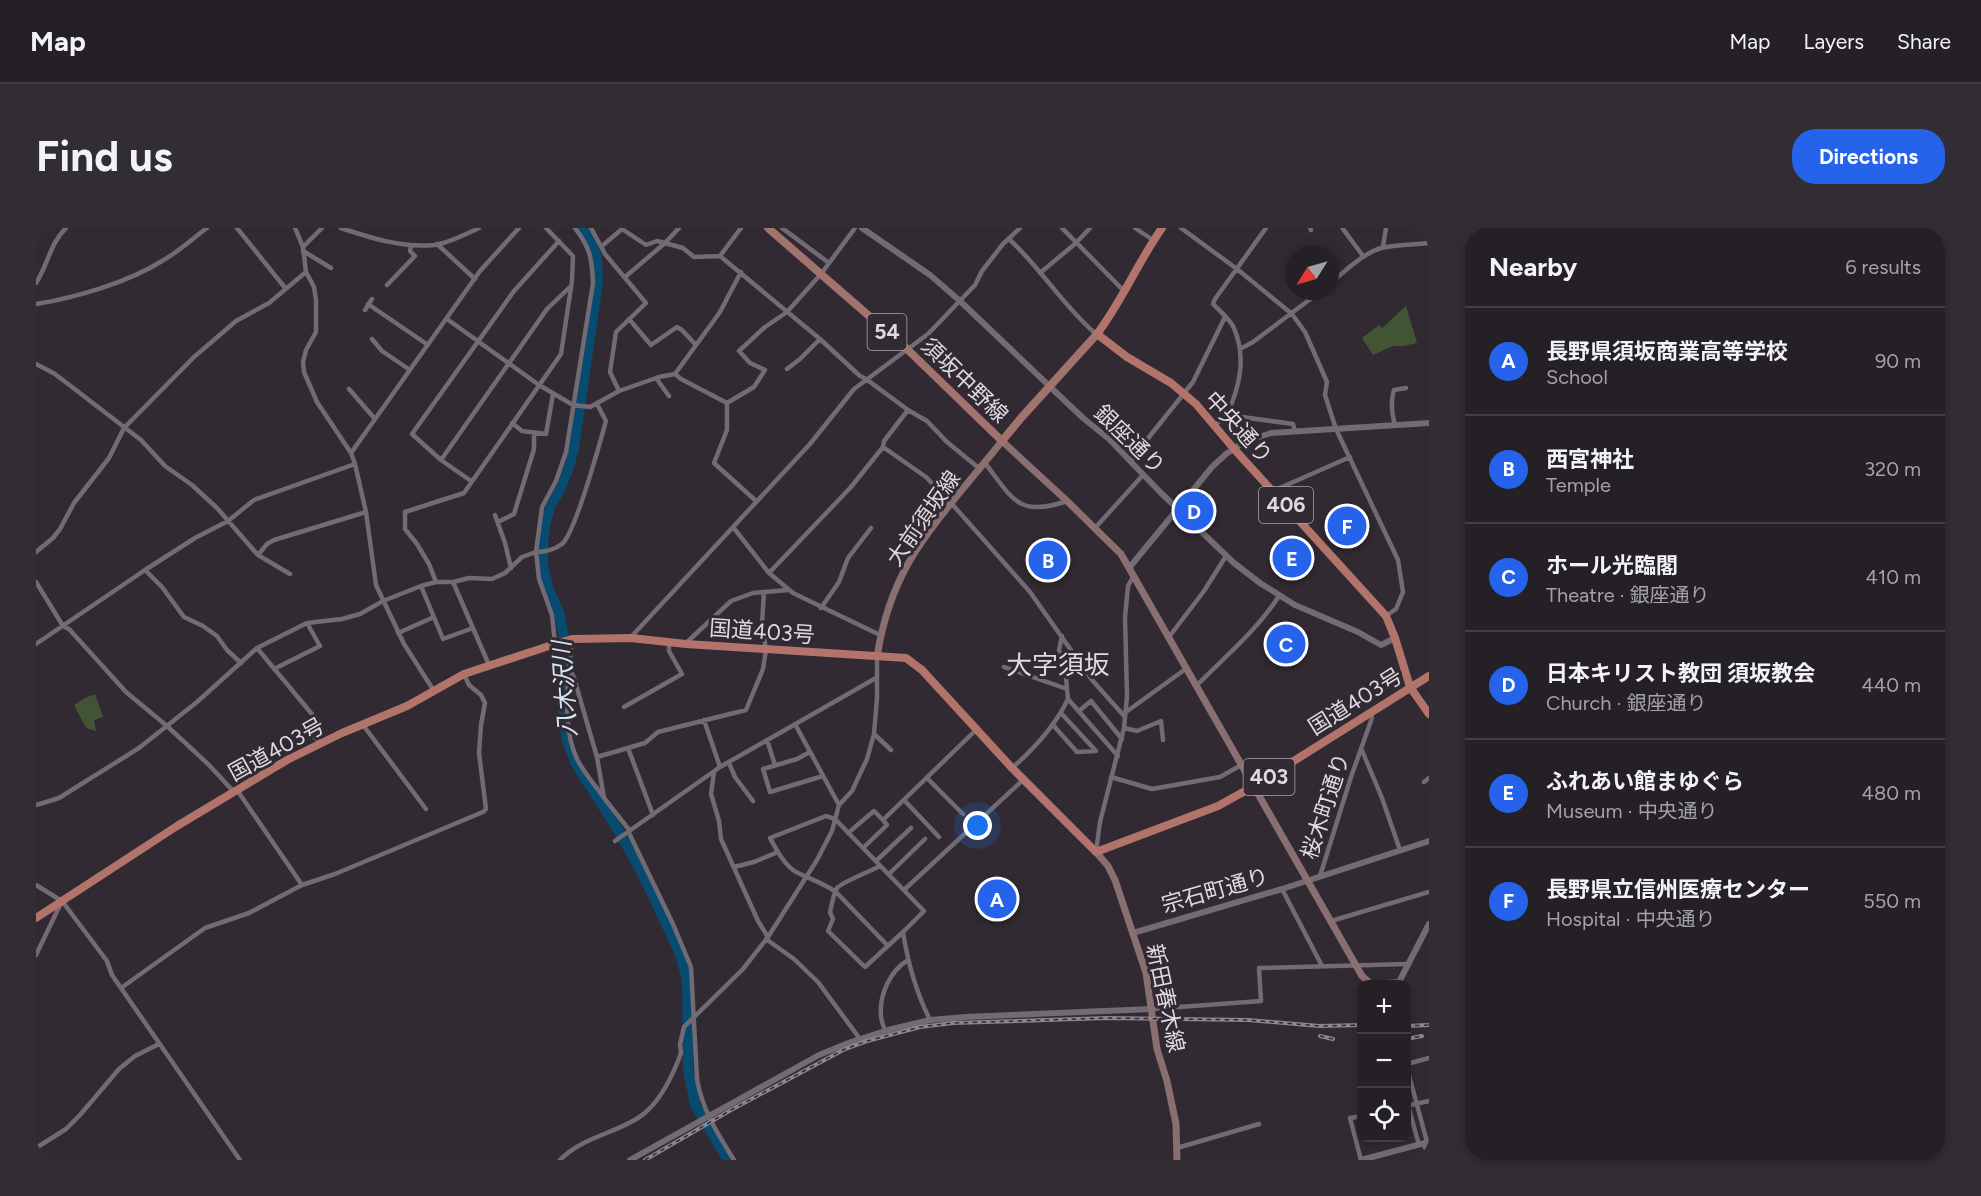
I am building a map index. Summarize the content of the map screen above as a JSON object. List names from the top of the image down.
{
  "streets": {
    "highway": [
      "中央通り",
      "406",
      "国道403号",
      "403"
    ],
    "main road": [
      "54",
      "須坂中野線",
      "大前須坂線",
      "新田春木線"
    ],
    "street": ["銀座通り", "桜木町通り", "宗石町通り"]
  },
  "crossings": [
    ["須坂中野線", "中央通り"],
    ["須坂中野線", "銀座通り"],
    ["須坂中野線", "大前須坂線"],
    ["中央通り", "銀座通り"],
    ["中央通り", "国道403号"],
    ["大前須坂線", "国道403号"],
    ["国道403号", "桜木町通り"],
    ["国道403号", "新田春木線"],
    ["桜木町通り", "宗石町通り"],
    ["宗石町通り", "新田春木線"]
  ],
  "districts": ["大字須坂"],
  "water": ["八木沢川"],
  "north": "bottom left",
  "page": {
    "header": "Map",
    "nav": ["Map", "Layers", "Share"],
    "buttons": "Directions",
    "title": "Find us",
    "heading": ["Nearby", "6 results"],
    "list": [
      {
        "mark": "A",
        "name": "長野県須坂商業高等学校",
        "note": "School",
        "value": "90 m"
      },
      {
        "mark": "B",
        "name": "西宮神社",
        "note": "Temple",
        "value": "320 m"
      },
      {
        "mark": "C",
        "name": "ホール光臨閣",
        "note": "Theatre · 銀座通り",
        "value": "410 m"
      },
      {
        "mark": "D",
        "name": "日本キリスト教団 須坂教会",
        "note": "Church · 銀座通り",
        "value": "440 m"
      },
      {
        "mark": "E",
        "name": "ふれあい館まゆぐら",
        "note": "Museum · 中央通り",
        "value": "480 m"
      },
      {
        "mark": "F",
        "name": "長野県立信州医療センター",
        "note": "Hospital · 中央通り",
        "value": "550 m"
      }
    ],
    "pins": [
      "D",
      "F",
      "E",
      "B",
      "C",
      "A"
    ],
    "map_buttons": ["+", "−"]
  }
}
